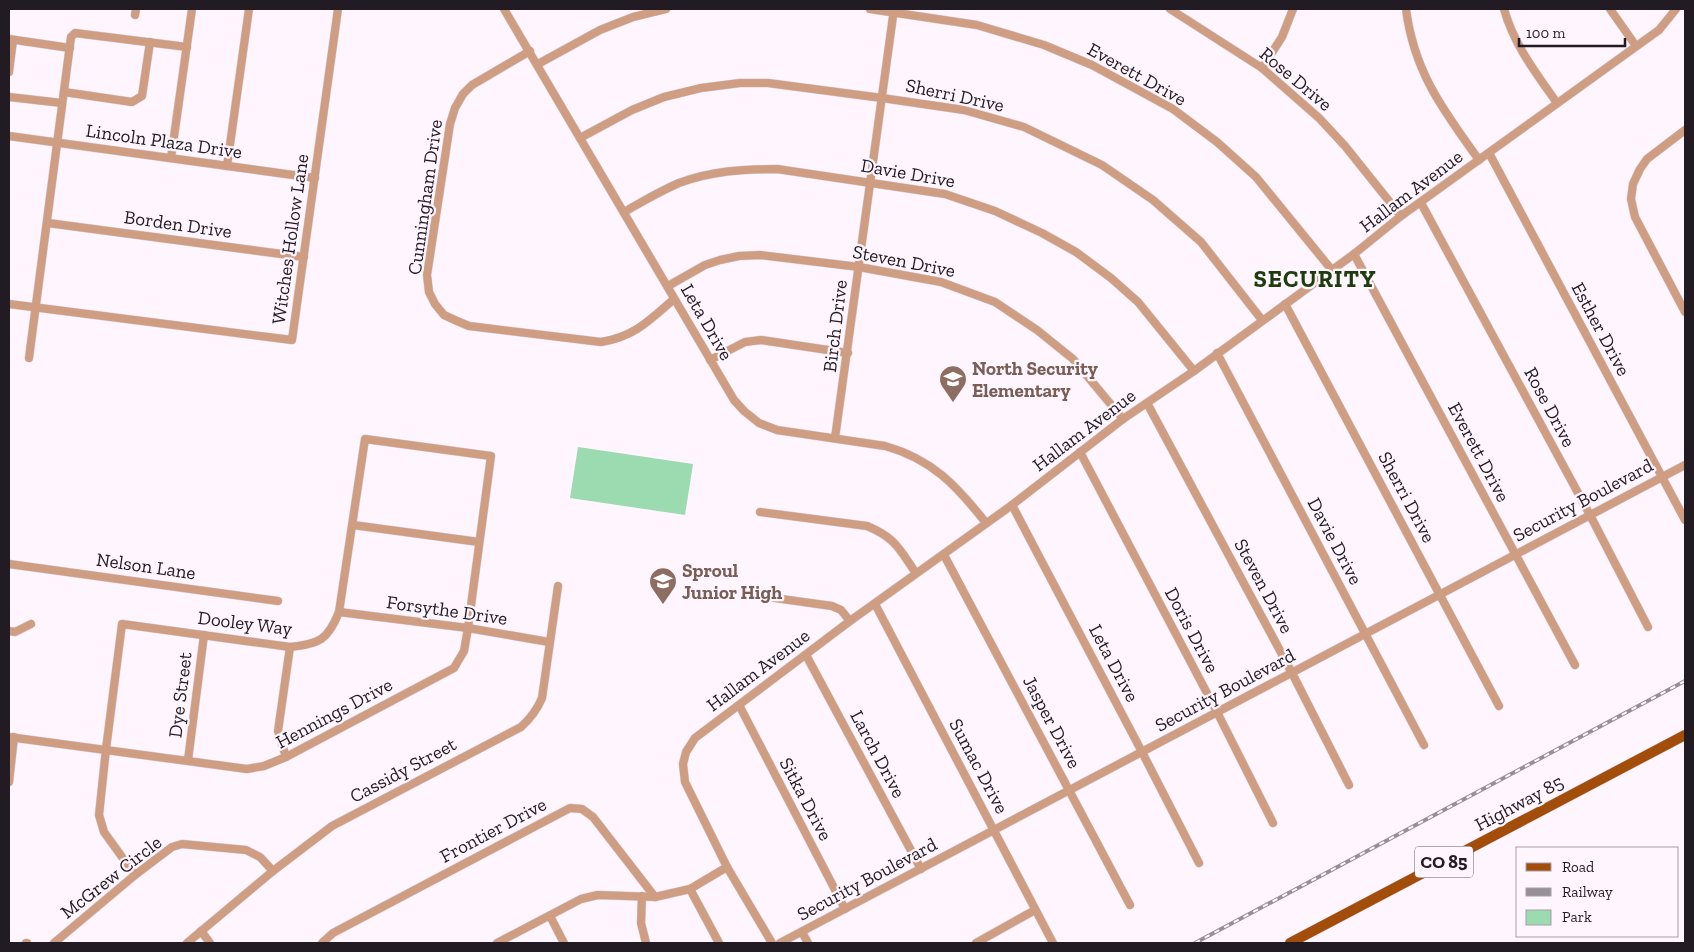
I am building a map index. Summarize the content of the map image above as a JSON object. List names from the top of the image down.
{
  "streets": {
    "main road": ["Highway 85", "CO 85"],
    "street": [
      "Everett Drive",
      "Rose Drive",
      "Sherri Drive",
      "Lincoln Plaza Drive",
      "Davie Drive",
      "Hallam Avenue",
      "Cunningham Drive",
      "Borden Drive",
      "Witches Hollow Lane",
      "Steven Drive",
      "Leta Drive",
      "Birch Drive",
      "Esther Drive",
      "Security Boulevard",
      "Nelson Lane",
      "Forsythe Drive",
      "Dooley Way",
      "Doris Drive",
      "Dye Street",
      "Hennings Drive",
      "Jasper Drive",
      "Larch Drive",
      "Sumac Drive",
      "Cassidy Street",
      "Sitka Drive",
      "Frontier Drive",
      "McGrew Circle"
    ]
  },
  "crossings": [
    ["Everett Drive", "Hallam Avenue"],
    ["Everett Drive", "Birch Drive"],
    ["Everett Drive", "Security Boulevard"],
    ["Rose Drive", "Hallam Avenue"],
    ["Rose Drive", "Security Boulevard"],
    ["Sherri Drive", "Hallam Avenue"],
    ["Sherri Drive", "Leta Drive"],
    ["Sherri Drive", "Birch Drive"],
    ["Sherri Drive", "Security Boulevard"],
    ["Lincoln Plaza Drive", "Witches Hollow Lane"],
    ["Davie Drive", "Hallam Avenue"],
    ["Davie Drive", "Leta Drive"],
    ["Davie Drive", "Birch Drive"],
    ["Davie Drive", "Security Boulevard"],
    ["Hallam Avenue", "Steven Drive"],
    ["Hallam Avenue", "Leta Drive"],
    ["Hallam Avenue", "Esther Drive"],
    ["Hallam Avenue", "Doris Drive"],
    ["Hallam Avenue", "Jasper Drive"],
    ["Hallam Avenue", "Larch Drive"],
    ["Hallam Avenue", "Sumac Drive"],
    ["Hallam Avenue", "Sitka Drive"],
    ["Cunningham Drive", "Leta Drive"],
    ["Borden Drive", "Witches Hollow Lane"],
    ["Steven Drive", "Leta Drive"],
    ["Steven Drive", "Birch Drive"],
    ["Steven Drive", "Security Boulevard"],
    ["Leta Drive", "Birch Drive"],
    ["Leta Drive", "Security Boulevard"],
    ["Esther Drive", "Security Boulevard"],
    ["Security Boulevard", "Doris Drive"],
    ["Security Boulevard", "Jasper Drive"],
    ["Security Boulevard", "Larch Drive"],
    ["Security Boulevard", "Sumac Drive"],
    ["Security Boulevard", "Sitka Drive"],
    ["Forsythe Drive", "Dooley Way"],
    ["Forsythe Drive", "Hennings Drive"],
    ["Forsythe Drive", "Cassidy Street"],
    ["Dooley Way", "Dye Street"],
    ["Dooley Way", "Hennings Drive"],
    ["Dooley Way", "McGrew Circle"],
    ["Dye Street", "Hennings Drive"],
    ["Cassidy Street", "McGrew Circle"]
  ],
  "districts": ["SECURITY"],
  "places": {
    "school or university": ["North Security Elementary", "Sproul Junior High"]
  },
  "legend": ["Road", "Railway", "Park"],
  "scale_bar": "100 m"
}
